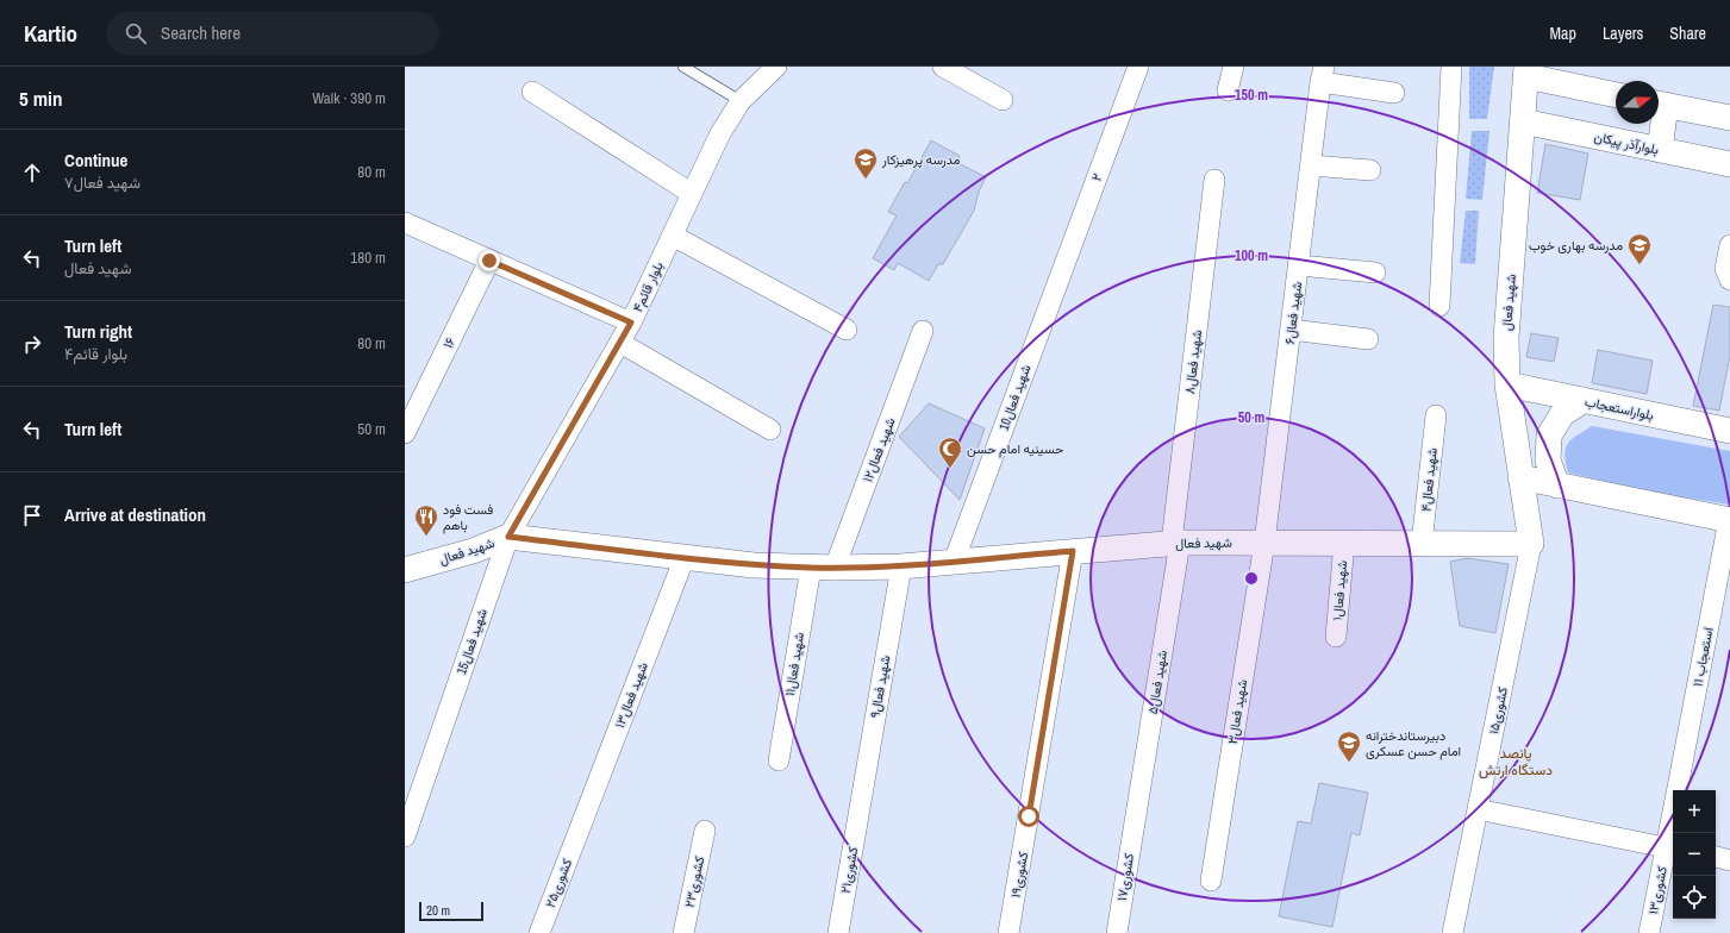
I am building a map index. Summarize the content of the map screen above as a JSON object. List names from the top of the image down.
{
  "streets": {
    "street": [
      "بلوارآذر پیکان",
      "۲",
      "بلوار قائم۴",
      "شهید فعال",
      "شهید فعال۶",
      "۱۶",
      "شهید فعال۸",
      "10شهید فعال",
      "بلواراستعجاب",
      "شهید فعال۱۲",
      "شهید فعال۴",
      "شهید فعال۱",
      "15شهید فعال",
      "استعجاب ۱۱",
      "شهید فعال۱۱",
      "شهید فعال۵",
      "شهید فعال۹",
      "شهید فعال۱۳",
      "کشوری۱۵",
      "شهید فعال۳",
      "۲۱کشوری",
      "۱۹کشوری",
      "۱۷کشوری",
      "کشوری۲۳",
      "کشوری۲۵",
      "۱۳کشوری"
    ]
  },
  "crossings": [
    ["بلوارآذر پیکان", "شهید فعال"],
    ["۲", "10شهید فعال"],
    ["بلوار قائم۴", "شهید فعال"],
    ["بلوار قائم۴", "15شهید فعال"],
    ["شهید فعال", "شهید فعال۶"],
    ["شهید فعال", "شهید فعال۸"],
    ["شهید فعال", "10شهید فعال"],
    ["شهید فعال", "بلواراستعجاب"],
    ["شهید فعال", "شهید فعال۱۲"],
    ["شهید فعال", "شهید فعال۴"],
    ["شهید فعال", "شهید فعال۱"],
    ["شهید فعال", "15شهید فعال"],
    ["شهید فعال", "شهید فعال۱۱"],
    ["شهید فعال", "شهید فعال۵"],
    ["شهید فعال", "شهید فعال۹"],
    ["شهید فعال", "شهید فعال۱۳"],
    ["شهید فعال", "کشوری۱۵"],
    ["شهید فعال", "شهید فعال۳"],
    ["شهید فعال", "۱۹کشوری"],
    ["شهید فعال۶", "شهید فعال۳"],
    ["شهید فعال۸", "شهید فعال۵"],
    ["شهید فعال۱۲", "شهید فعال۱۱"],
    ["استعجاب ۱۱", "۱۳کشوری"],
    ["شهید فعال۵", "۱۷کشوری"],
    ["شهید فعال۹", "۲۱کشوری"],
    ["شهید فعال۱۳", "کشوری۲۵"]
  ],
  "districts": ["پانصد دستگاه ارتش"],
  "places": {
    "school or university": ["مدرسه پرهیزکار", "مدرسه بهاری خوب", "دبیرستاندخترانه امام حسن عسکری"],
    "mosque": ["حسینیه امام حسن"],
    "restaurant": ["فست فود باهم"]
  },
  "scale_bar": "20 m",
  "north": "right",
  "page": {
    "header": "Kartio",
    "search": "Search here",
    "nav": ["Map", "Layers", "Share"],
    "heading": ["5 min", "Walk · 390 m"],
    "list": [
      ["Continue", "شهید فعال۷", "80 m"],
      ["Turn left", "شهید فعال", "180 m"],
      ["Turn right", "بلوار قائم۴", "80 m"],
      ["Turn left", "50 m"],
      "Arrive at destination"
    ],
    "map_buttons": ["+", "−"],
    "scale": "20 m"
  },
  "rings": ["150 m", "100 m", "50 m"]
}
